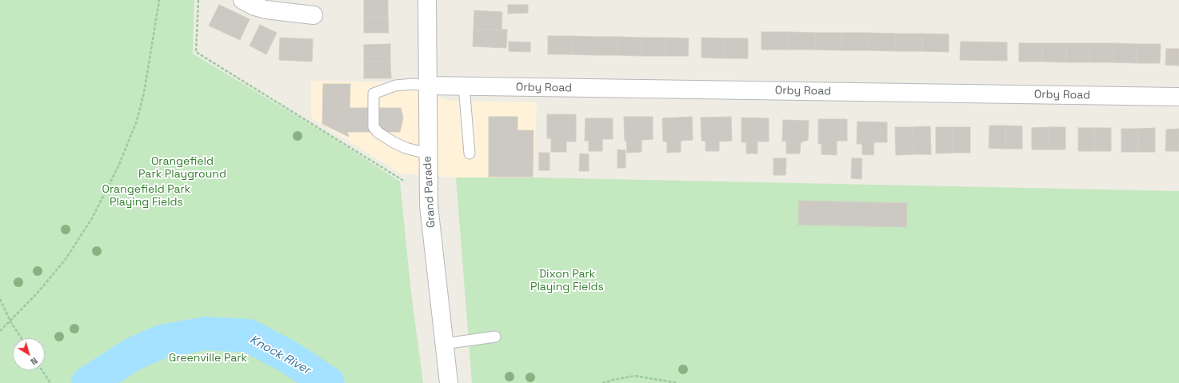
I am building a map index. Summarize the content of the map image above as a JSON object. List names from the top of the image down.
{
  "streets": {
    "street": ["Orby Road", "Grand Parade"]
  },
  "crossings": [
    ["Orby Road", "Grand Parade"]
  ],
  "water": ["Knock River"],
  "parks": [
    "Orangefield Park Playground",
    "Orangefield Park Playing Fields",
    "Dixon Park Playing Fields",
    "Greenville Park"
  ],
  "north": "bottom right"
}
